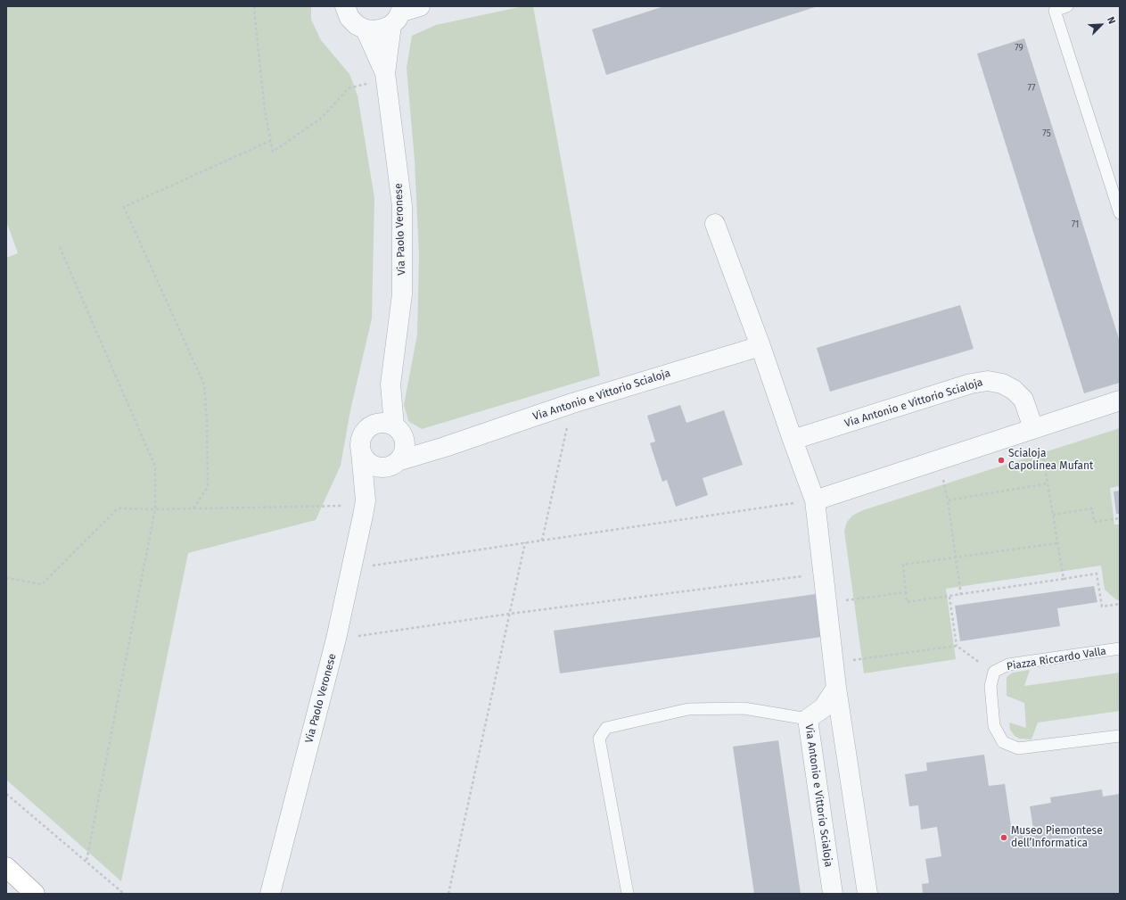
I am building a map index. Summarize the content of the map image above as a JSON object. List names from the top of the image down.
{
  "streets": {
    "street": ["Via Paolo Veronese", "Via Antonio e Vittorio Scialoja"],
    "lane": ["Piazza Riccardo Valla"]
  },
  "crossings": [
    ["Via Paolo Veronese", "Via Antonio e Vittorio Scialoja"]
  ],
  "places": ["Scialoja Capolinea Mufant", "Museo Piemontese dell’Informatica"],
  "house_numbers": [
    "79",
    "77",
    "75",
    "71"
  ],
  "north": "top right"
}
